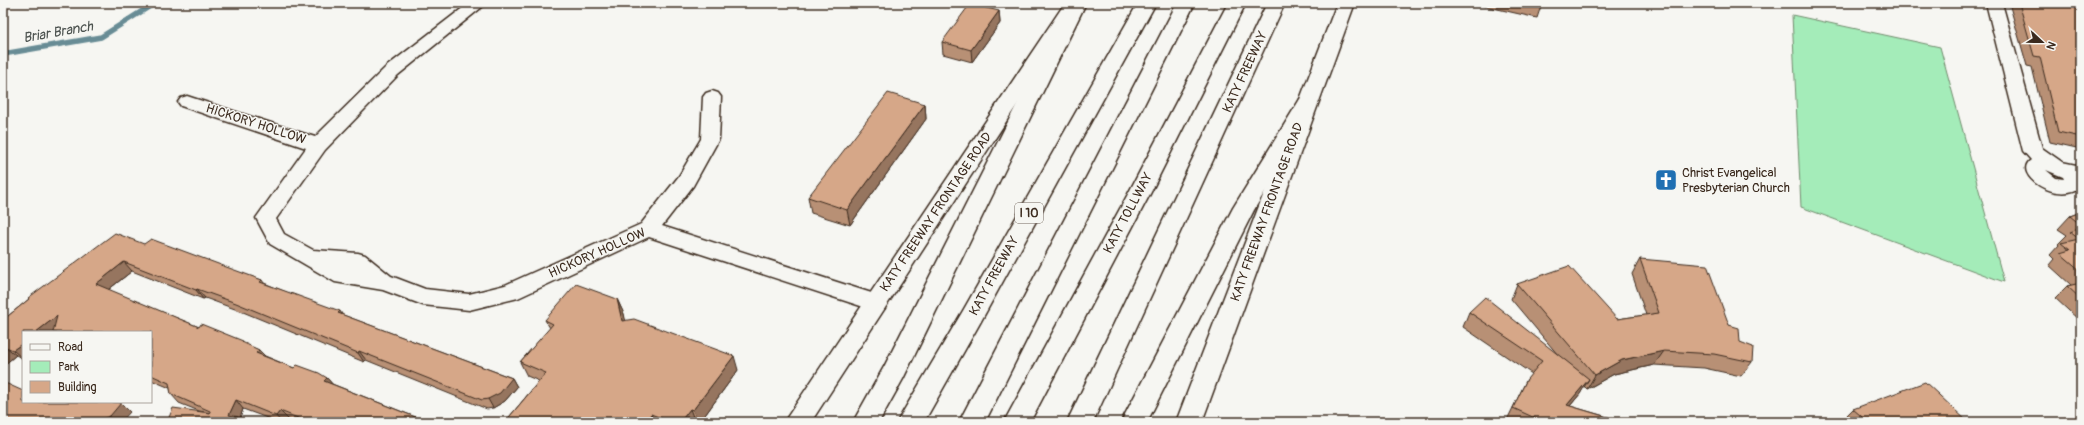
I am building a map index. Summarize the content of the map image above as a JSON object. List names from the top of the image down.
{
  "streets": {
    "main road": [
      "KATY FREEWAY",
      "KATY FREEWAY FRONTAGE ROAD",
      "I 10",
      "KATY TOLLWAY"
    ],
    "street": ["HICKORY HOLLOW"]
  },
  "crossings": [
    ["HICKORY HOLLOW", "KATY FREEWAY FRONTAGE ROAD"]
  ],
  "water": ["Briar Branch"],
  "places": {
    "church": ["Christ Evangelical Presbyterian Church"]
  },
  "legend": ["Road", "Park", "Building"],
  "north": "right"
}
